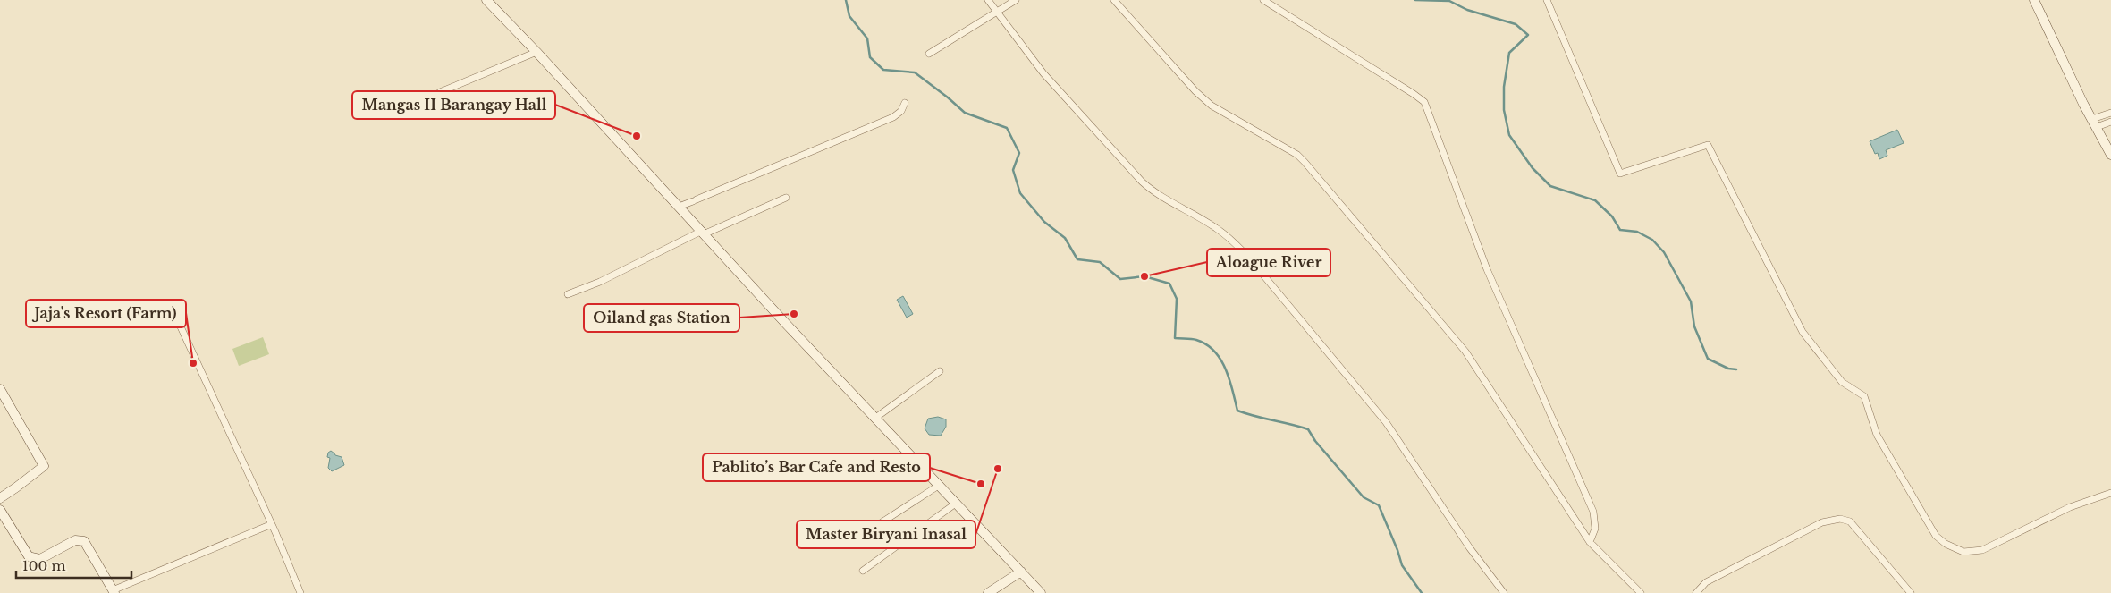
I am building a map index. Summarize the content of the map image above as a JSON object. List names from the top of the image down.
{
  "places": [
    "Mangas II Barangay Hall",
    "Aloague River",
    "Oiland gas Station",
    "Jaja's Resort (Farm)",
    "Master Biryani Inasal",
    "Pablito’s Bar Cafe and Resto"
  ],
  "scale_bar": "100 m"
}
